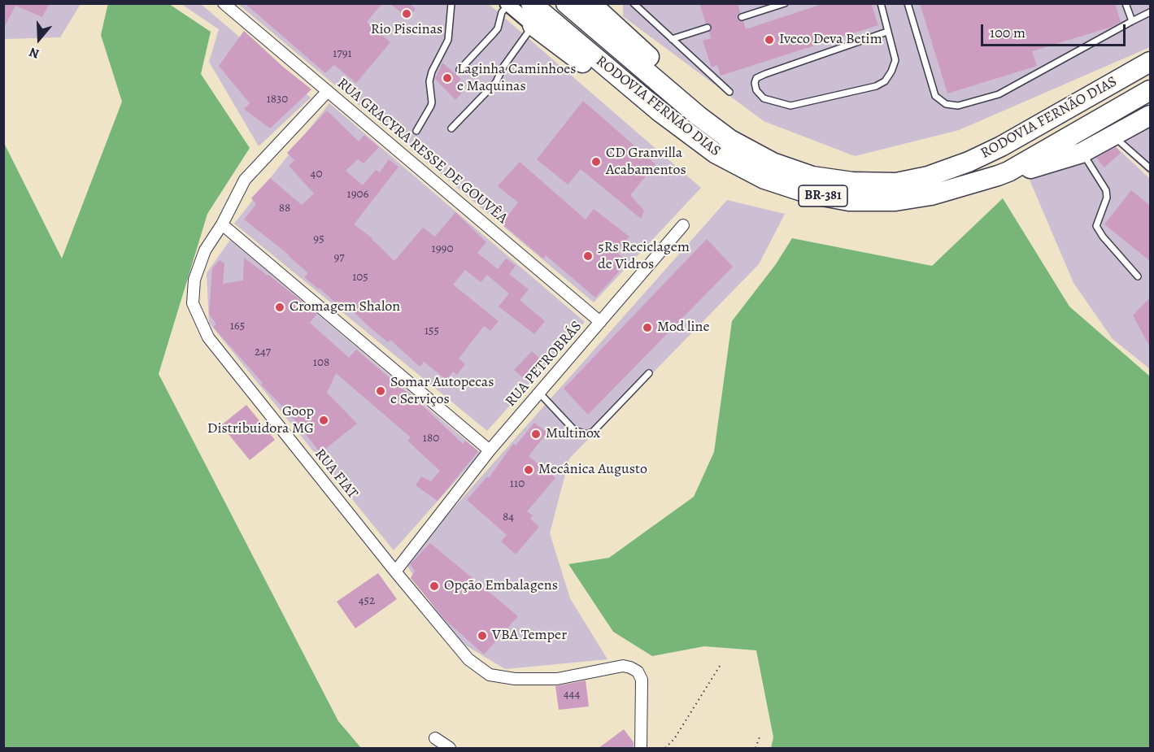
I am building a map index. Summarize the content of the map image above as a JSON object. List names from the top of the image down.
{
  "streets": {
    "highway": ["RODOVIA FERNÃO DIAS", "BR-381"],
    "street": ["RUA GRACYRA RESSE DE GOUVÊA", "RUA PETROBRÁS", "RUA FIAT"]
  },
  "crossings": [
    ["RODOVIA FERNÃO DIAS", "BR-381"],
    ["RUA GRACYRA RESSE DE GOUVÊA", "RUA PETROBRÁS"],
    ["RUA GRACYRA RESSE DE GOUVÊA", "RUA FIAT"],
    ["RUA PETROBRÁS", "RUA FIAT"]
  ],
  "places": [
    "Rio Piscinas",
    "Iveco Deva Betim",
    "Laginha Caminhoes e Maquinas",
    "CD Granvilla Acabamentos",
    "5Rs Reciclagem de Vidros",
    "Cromagem Shalon",
    "Mod line",
    "Somar Autopecas e Serviços",
    "Goop Distribuidora MG",
    "Multinox",
    "Mecânica Augusto",
    "Opção Embalagens",
    "VBA Temper"
  ],
  "house_numbers": [
    "1791",
    "1830",
    "40",
    "1906",
    "88",
    "95",
    "1990",
    "97",
    "105",
    "165",
    "155",
    "247",
    "108",
    "180",
    "110",
    "84",
    "452",
    "444"
  ],
  "scale_bar": "100 m",
  "north": "bottom"
}
